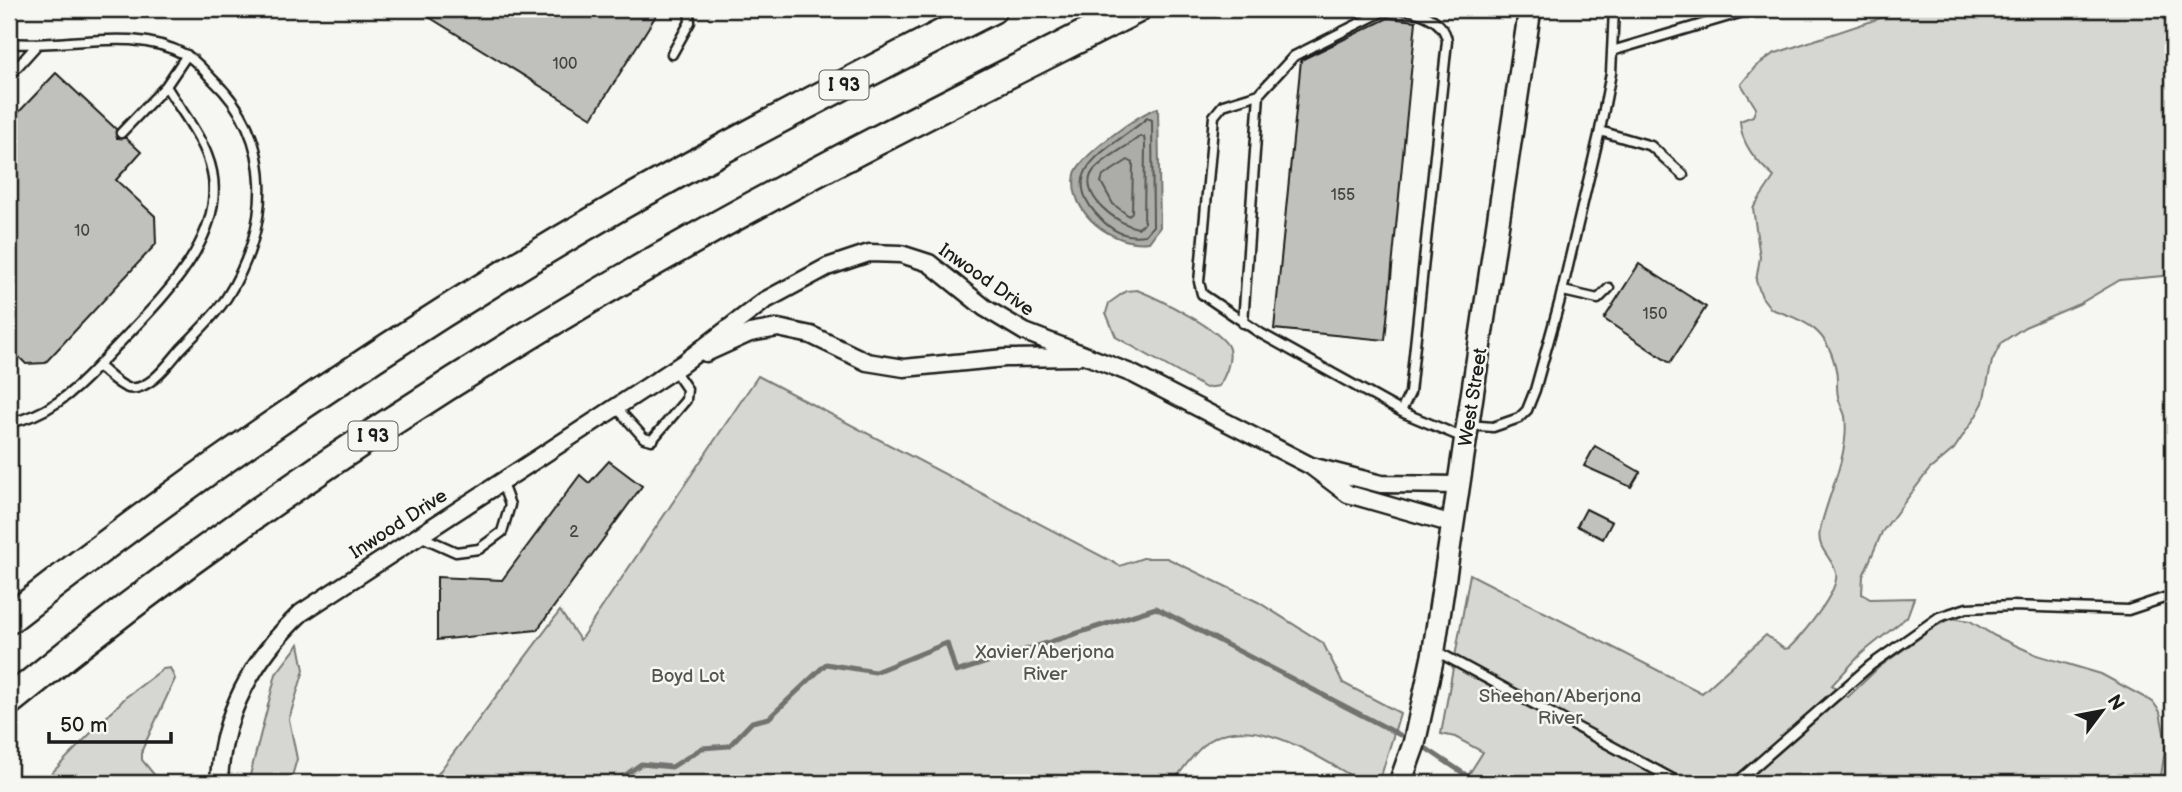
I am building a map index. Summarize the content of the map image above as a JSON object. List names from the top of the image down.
{
  "streets": {
    "highway": ["I 93"],
    "main road": ["West Street"],
    "street": ["Inwood Drive"]
  },
  "crossings": [
    ["Inwood Drive", "West Street"]
  ],
  "parks": ["Xavier/Aberjona River", "Boyd Lot", "Sheehan/Aberjona River"],
  "house_numbers": [
    "100",
    "155",
    "10",
    "150",
    "2"
  ],
  "scale_bar": "50 m",
  "north": "top right"
}
